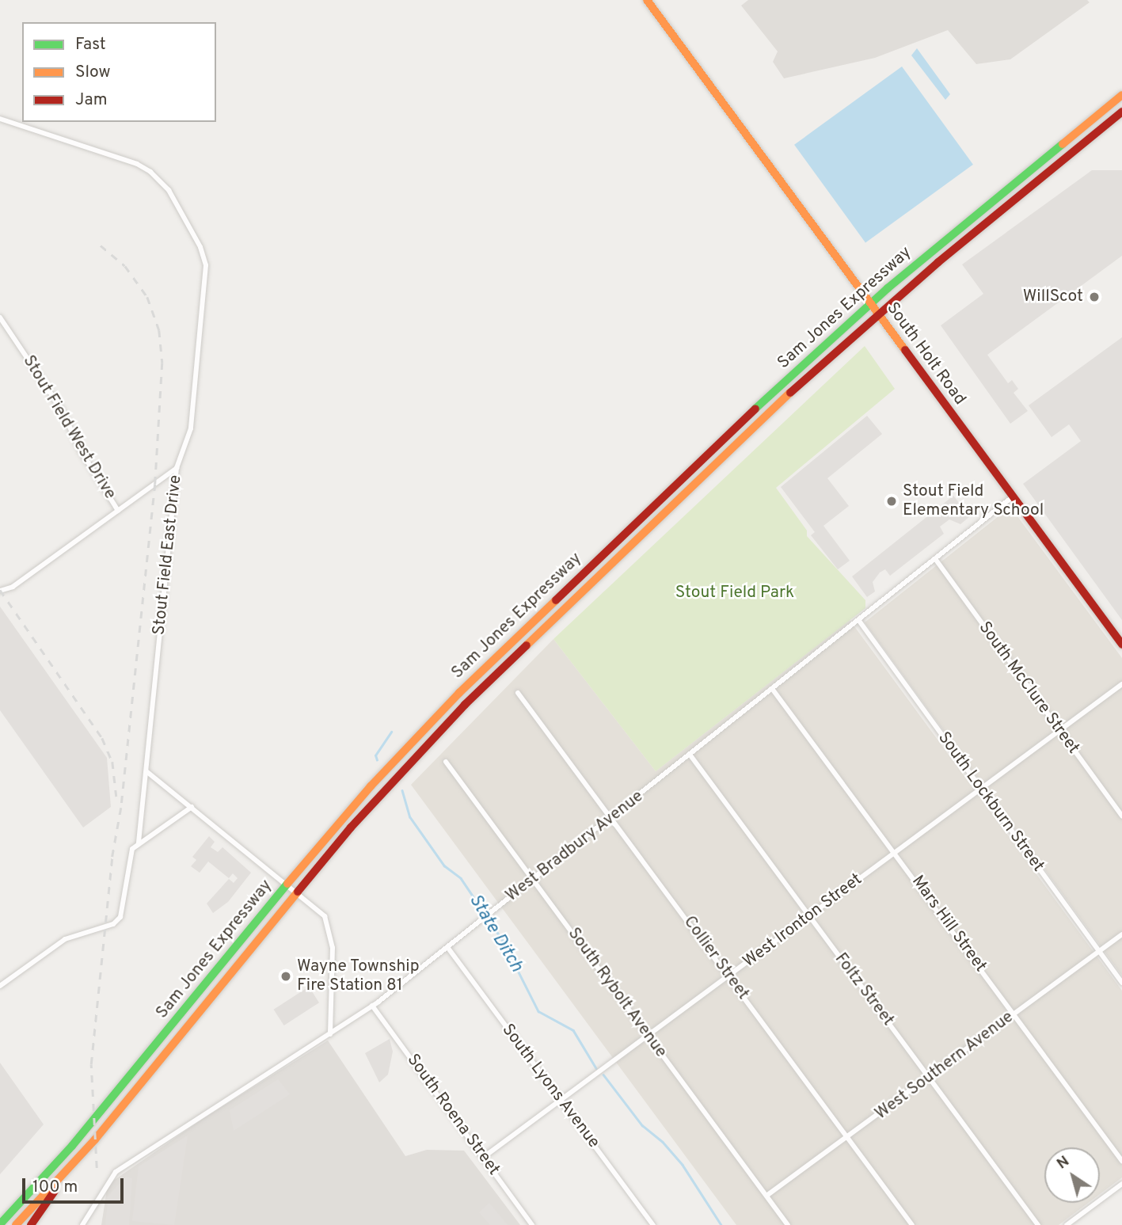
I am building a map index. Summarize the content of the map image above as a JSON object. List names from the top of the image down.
{
  "streets": {
    "main road": ["Sam Jones Expressway", "South Holt Road"],
    "street": [
      "Stout Field West Drive",
      "Stout Field East Drive",
      "South McClure Street",
      "South Lockburn Street",
      "West Bradbury Avenue",
      "West Ironton Street",
      "Mars Hill Street",
      "Collier Street",
      "Foltz Street",
      "South Rybolt Avenue",
      "West Southern Avenue",
      "South Lyons Avenue",
      "South Roena Street"
    ]
  },
  "crossings": [
    ["Sam Jones Expressway", "South Holt Road"],
    ["South Holt Road", "West Bradbury Avenue"],
    ["South McClure Street", "West Bradbury Avenue"],
    ["South McClure Street", "West Ironton Street"],
    ["South Lockburn Street", "West Bradbury Avenue"],
    ["South Lockburn Street", "West Ironton Street"],
    ["South Lockburn Street", "West Southern Avenue"],
    ["West Bradbury Avenue", "Mars Hill Street"],
    ["West Bradbury Avenue", "Collier Street"],
    ["West Bradbury Avenue", "Foltz Street"],
    ["West Bradbury Avenue", "South Rybolt Avenue"],
    ["West Bradbury Avenue", "South Lyons Avenue"],
    ["West Bradbury Avenue", "South Roena Street"],
    ["West Ironton Street", "Mars Hill Street"],
    ["West Ironton Street", "Collier Street"],
    ["West Ironton Street", "Foltz Street"],
    ["West Ironton Street", "South Rybolt Avenue"],
    ["West Ironton Street", "South Lyons Avenue"],
    ["West Ironton Street", "South Roena Street"],
    ["Mars Hill Street", "West Southern Avenue"],
    ["Collier Street", "West Southern Avenue"],
    ["Foltz Street", "West Southern Avenue"],
    ["South Rybolt Avenue", "West Southern Avenue"]
  ],
  "water": ["State Ditch"],
  "parks": ["Stout Field Park"],
  "places": ["WillScot", "Stout Field Elementary School", "Wayne Township Fire Station 81"],
  "legend": ["Fast", "Slow", "Jam"],
  "scale_bar": "100 m",
  "north": "top left"
}
